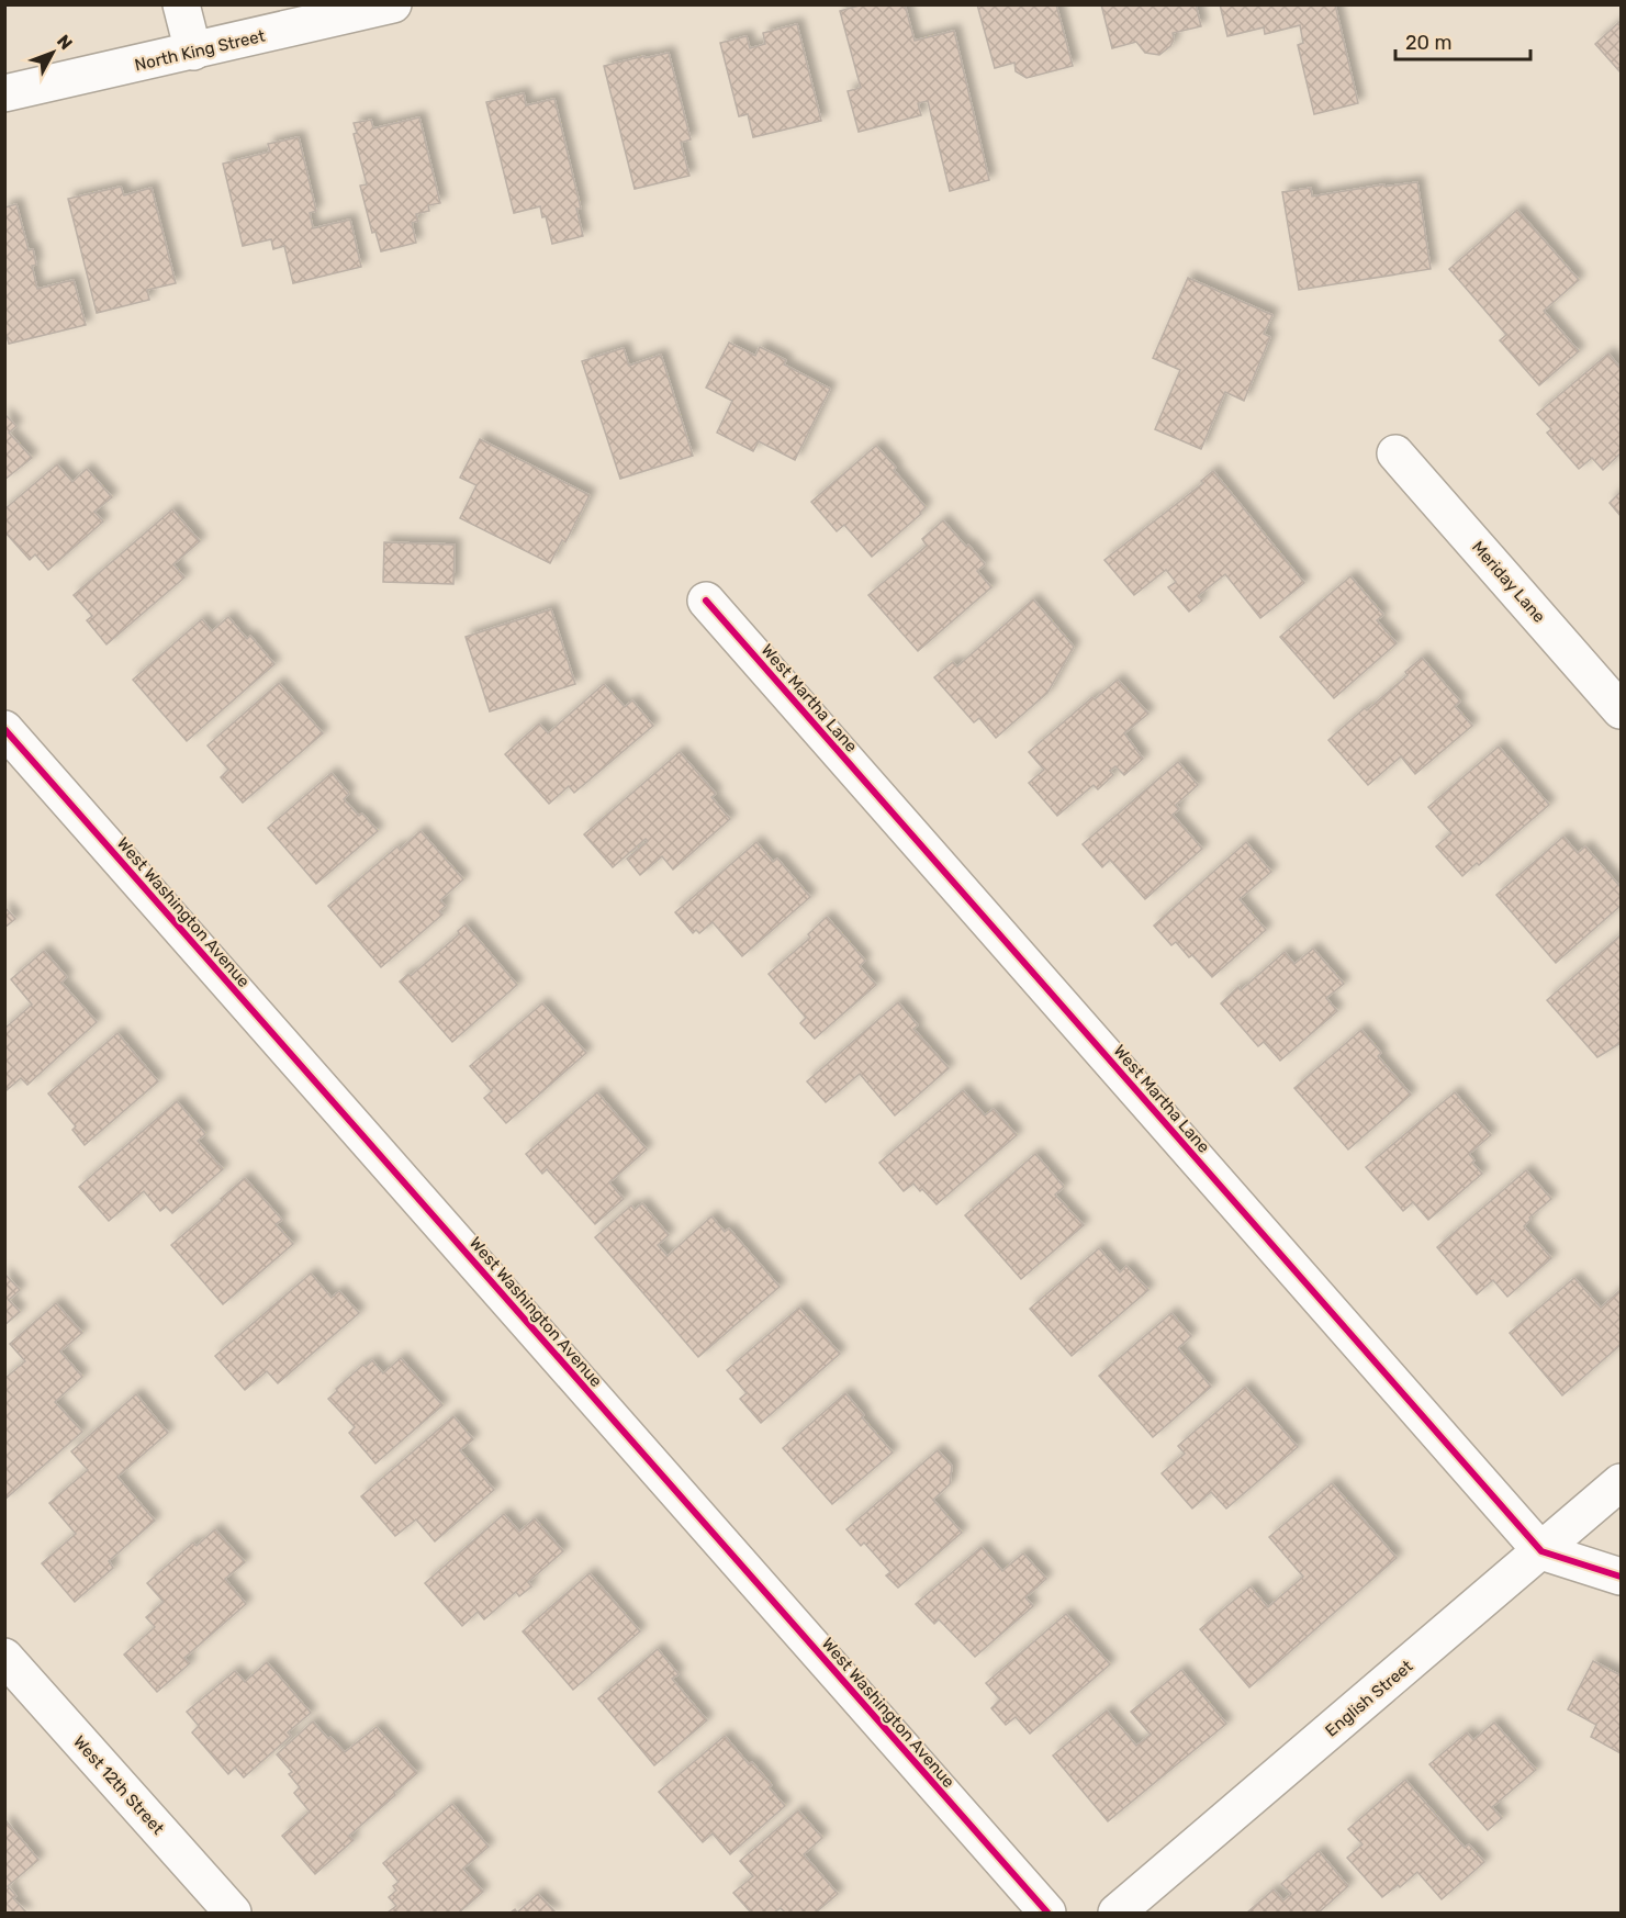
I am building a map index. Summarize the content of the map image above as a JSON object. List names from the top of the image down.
{
  "streets": {
    "street": [
      "North King Street",
      "Meriday Lane",
      "West Martha Lane",
      "West Washington Avenue",
      "English Street",
      "West 12th Street"
    ]
  },
  "crossings": [
    ["West Martha Lane", "English Street"]
  ],
  "scale_bar": "20 m",
  "north": "top right"
}
